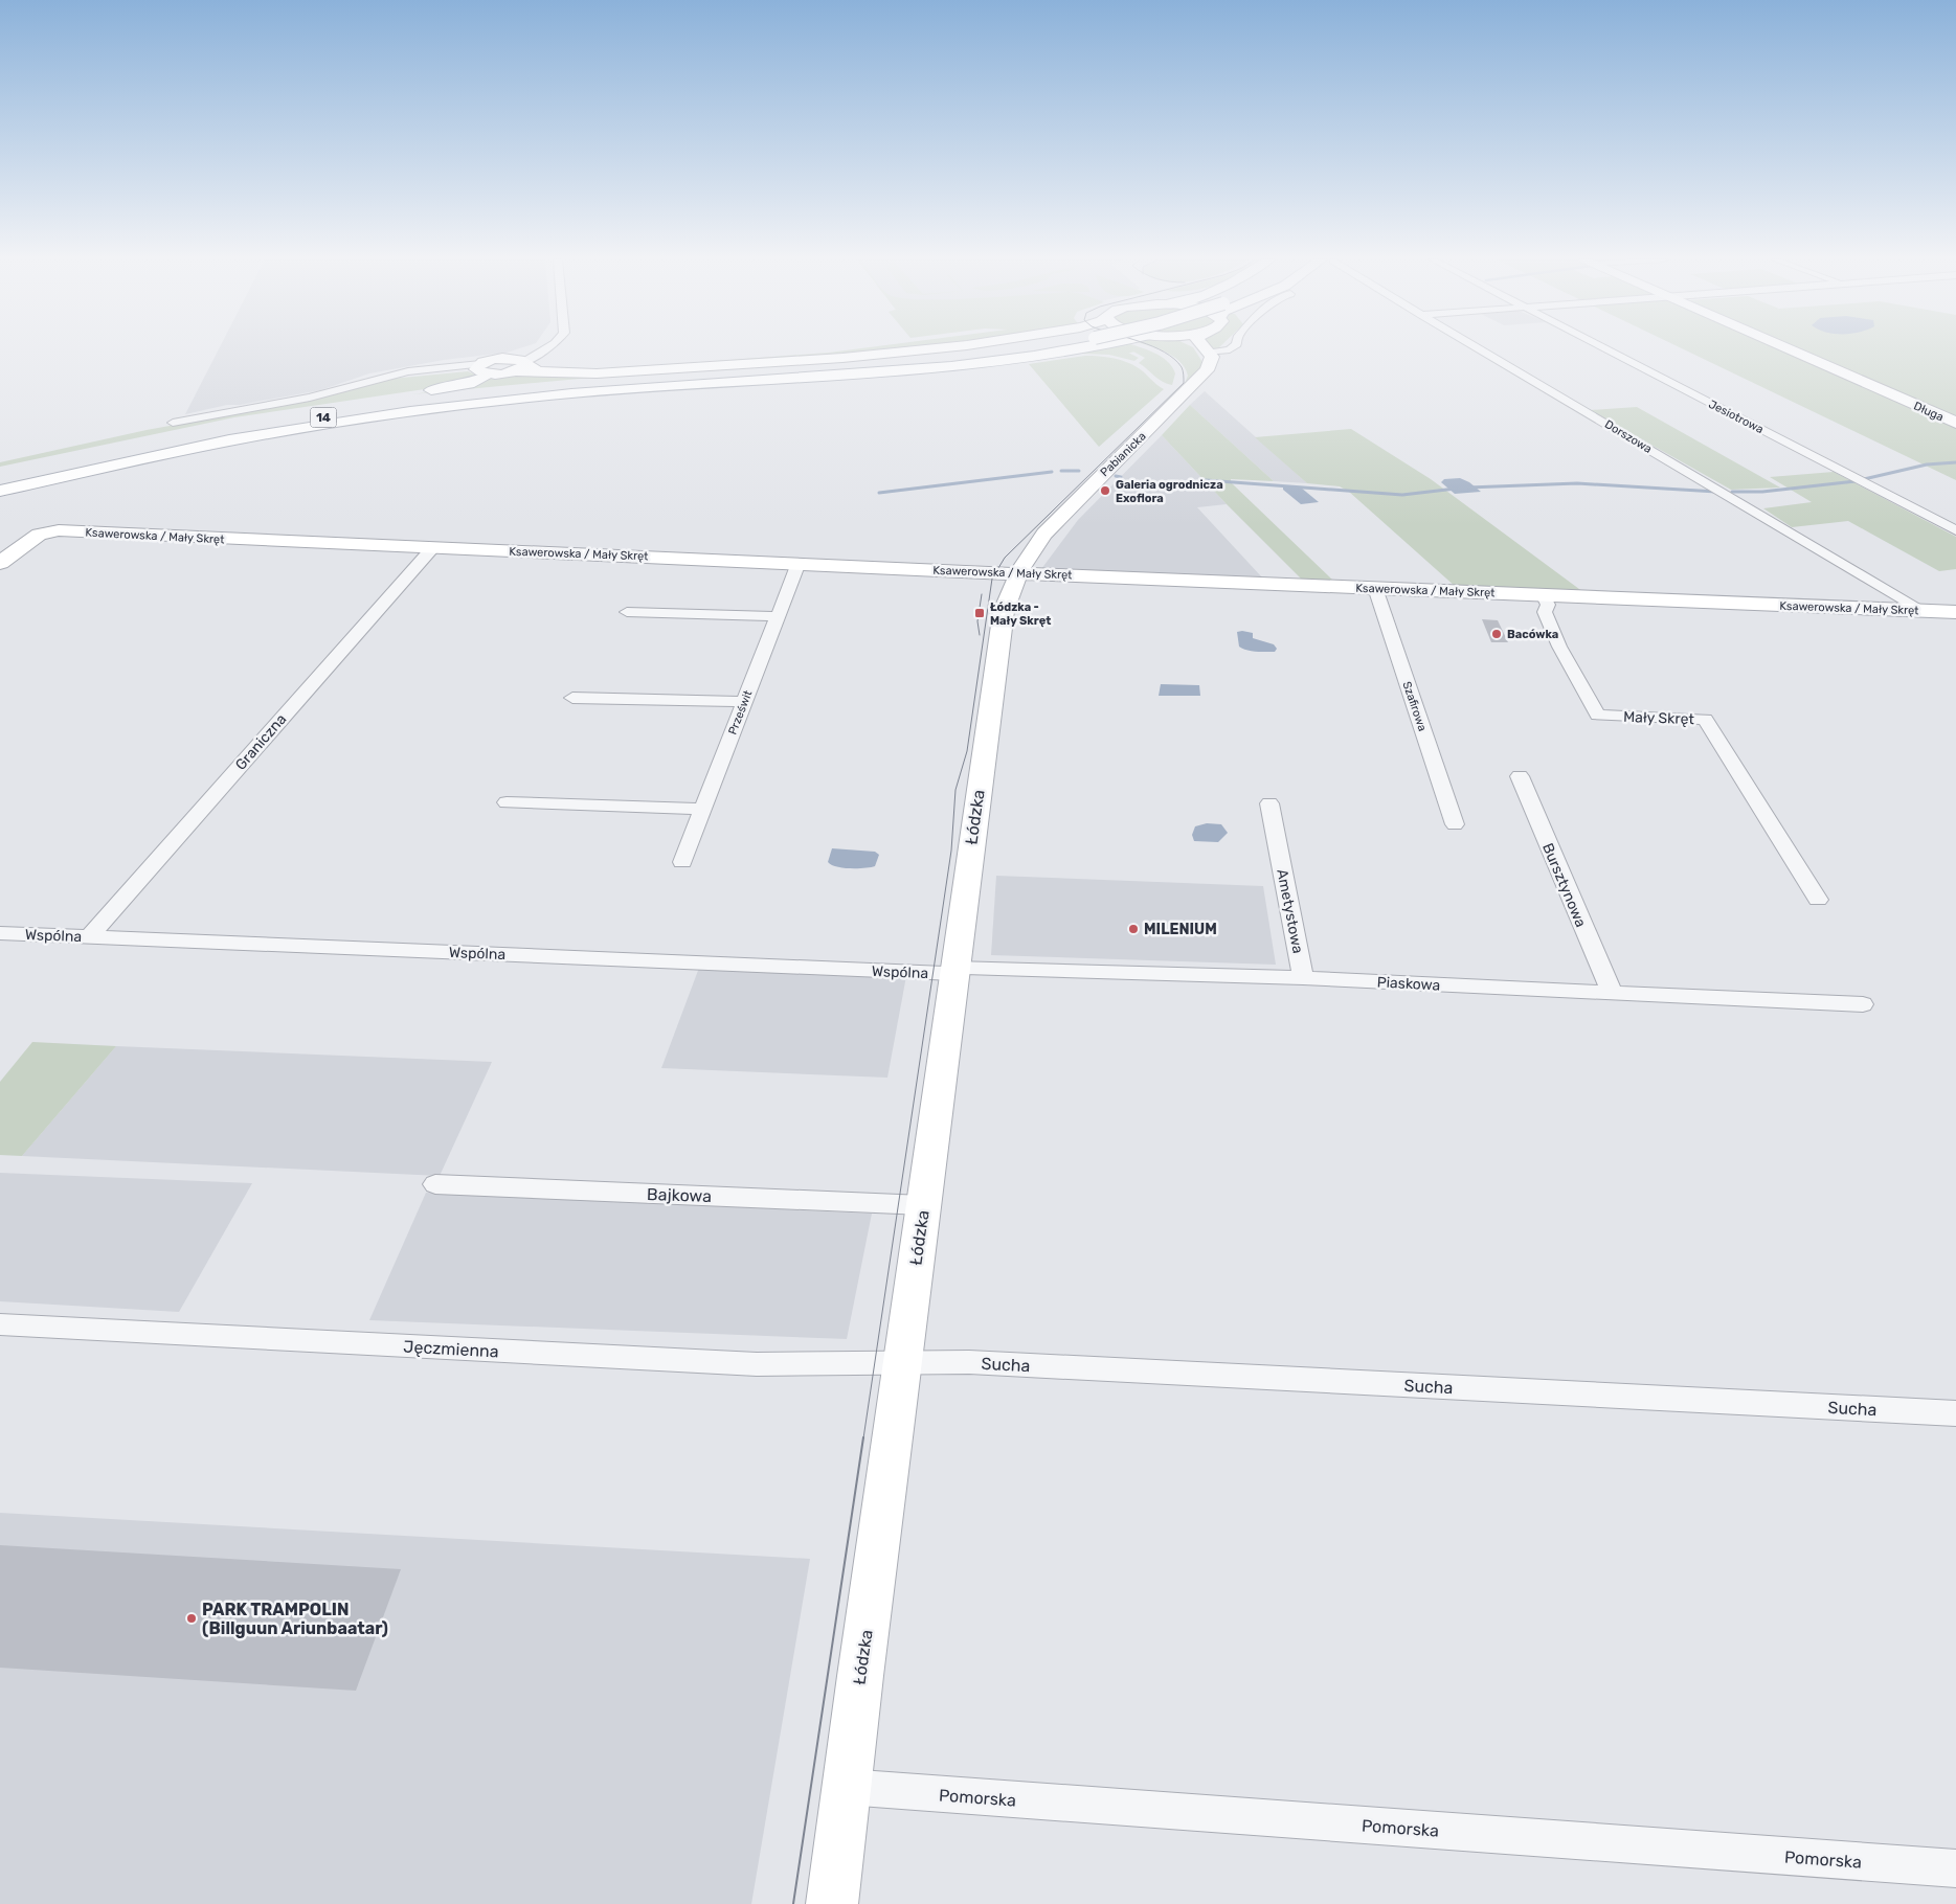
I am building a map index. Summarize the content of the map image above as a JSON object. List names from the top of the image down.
{
  "streets": {
    "main road": [
      "Długa",
      "14",
      "Pabianicka",
      "Ksawerowska / Mały Skręt",
      "Łódzka"
    ],
    "street": [
      "Jesiotrowa",
      "Dorszowa",
      "Szafirowa",
      "Prześwit",
      "Mały Skręt",
      "Graniczna",
      "Bursztynowa",
      "Ametystowa",
      "Wspólna",
      "Piaskowa",
      "Bajkowa",
      "Jęczmienna",
      "Sucha",
      "Pomorska"
    ]
  },
  "crossings": [
    ["Dorszowa", "Ksawerowska / Mały Skręt"],
    ["Pabianicka", "Ksawerowska / Mały Skręt"],
    ["Pabianicka", "Łódzka"],
    ["Ksawerowska / Mały Skręt", "Szafirowa"],
    ["Ksawerowska / Mały Skręt", "Prześwit"],
    ["Ksawerowska / Mały Skręt", "Mały Skręt"],
    ["Ksawerowska / Mały Skręt", "Graniczna"],
    ["Ksawerowska / Mały Skręt", "Łódzka"],
    ["Graniczna", "Wspólna"],
    ["Łódzka", "Wspólna"],
    ["Łódzka", "Piaskowa"],
    ["Łódzka", "Bajkowa"],
    ["Łódzka", "Jęczmienna"],
    ["Łódzka", "Sucha"],
    ["Łódzka", "Pomorska"],
    ["Bursztynowa", "Piaskowa"],
    ["Ametystowa", "Piaskowa"],
    ["Wspólna", "Piaskowa"],
    ["Jęczmienna", "Sucha"]
  ],
  "places": {
    "other": [
      "Galeria ogrodnicza Exoflora",
      "Bacówka",
      "MILENIUM",
      "PARK TRAMPOLIN (Billguun Ariunbaatar)"
    ],
    "transit": ["Łódzka - Mały Skręt"]
  }
}
